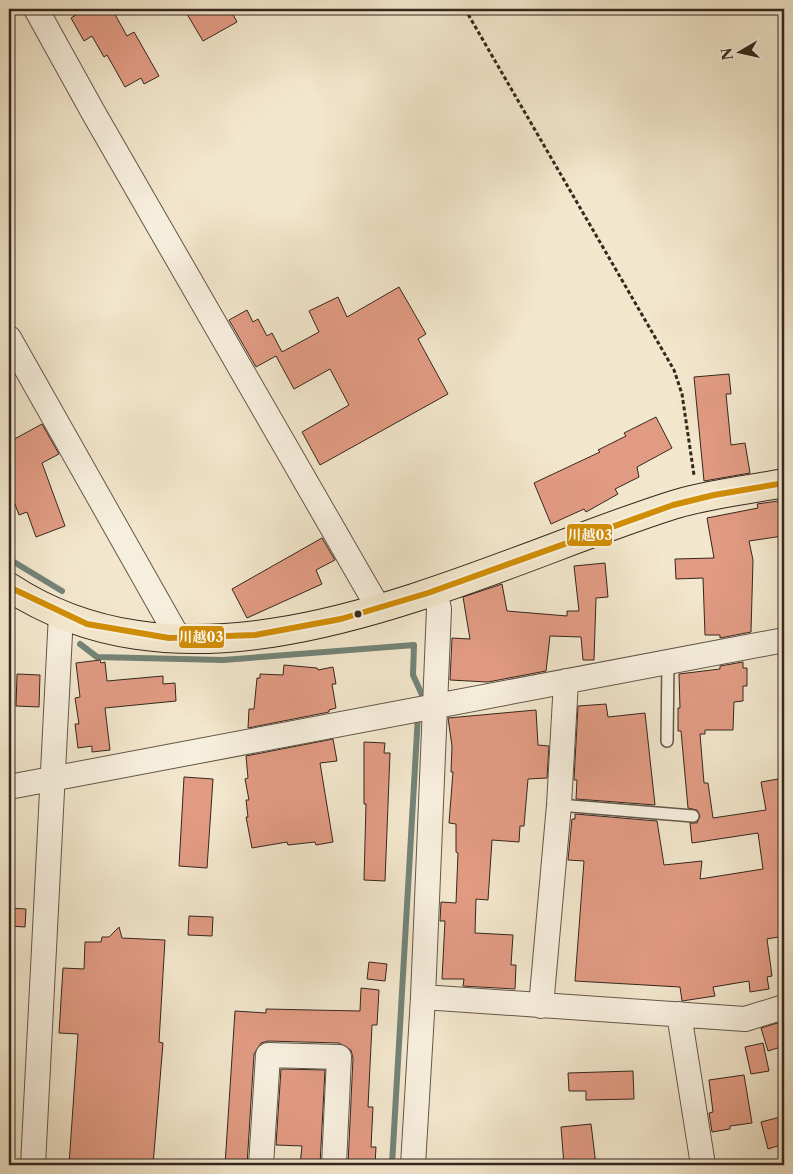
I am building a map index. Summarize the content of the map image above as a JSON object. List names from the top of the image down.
{
  "lines": ["transit line 川越03"],
  "north": "left"
}
